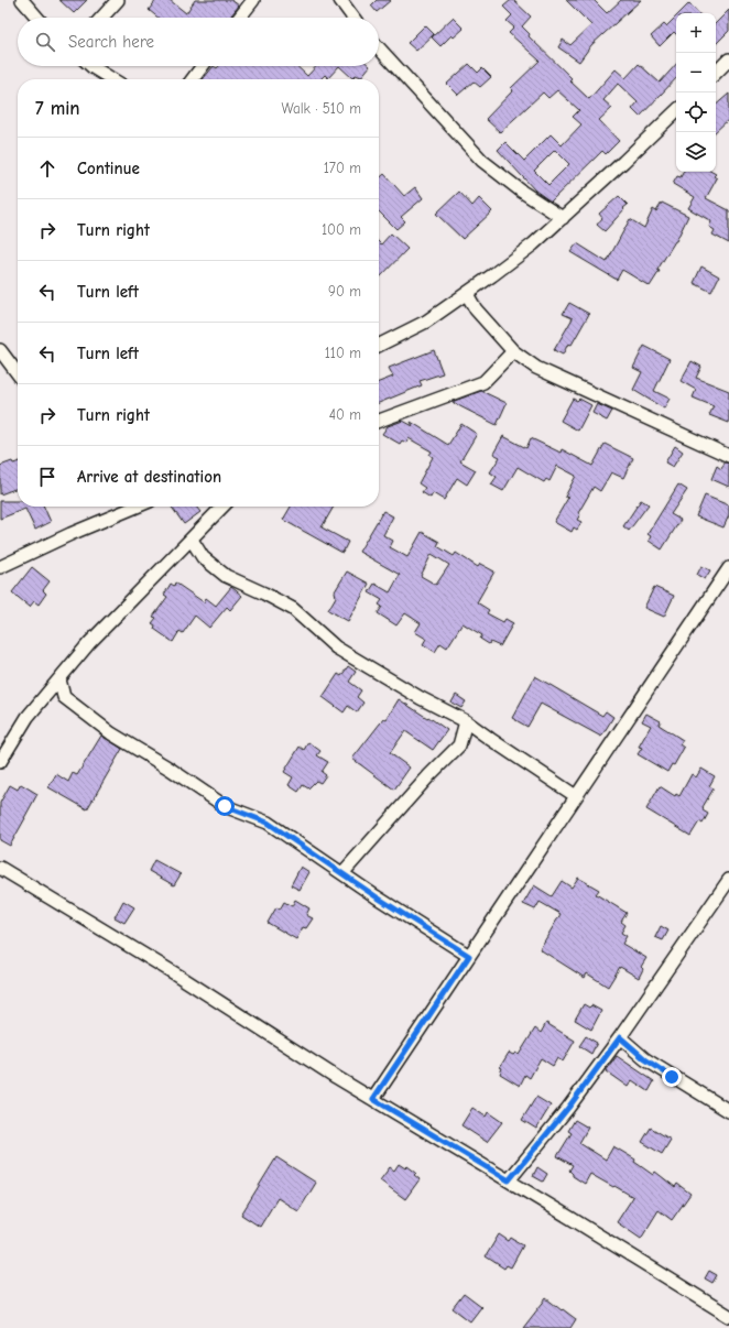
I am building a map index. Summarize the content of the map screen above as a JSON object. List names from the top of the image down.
{
  "page": {
    "map_buttons": ["+", "−"],
    "search": "Search here",
    "heading": ["7 min", "Walk · 510 m"],
    "list": [
      ["Continue", "170 m"],
      ["Turn right", "100 m"],
      ["Turn left", "90 m"],
      ["Turn left", "110 m"],
      ["Turn right", "40 m"],
      "Arrive at destination"
    ]
  }
}
